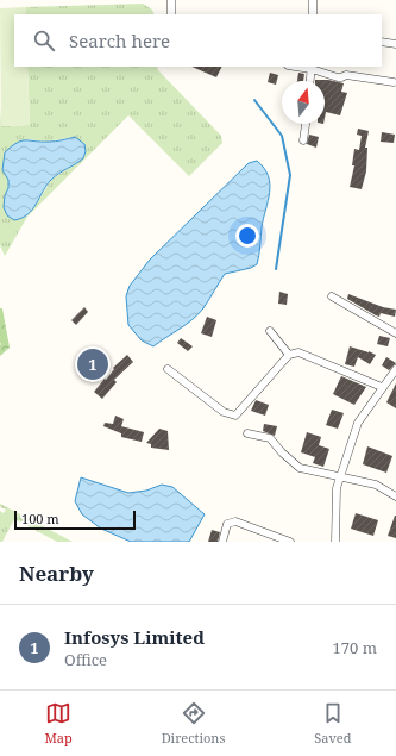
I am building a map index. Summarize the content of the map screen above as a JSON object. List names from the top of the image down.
{
  "scale_bar": "100 m",
  "north": "top",
  "page": {
    "search": "Search here",
    "pins": "1",
    "scale": "100 m",
    "heading": "Nearby",
    "list": [
      {
        "mark": "1",
        "name": "Infosys Limited",
        "note": "Office",
        "value": "170 m"
      }
    ],
    "nav": ["Map", "Directions", "Saved"]
  }
}
